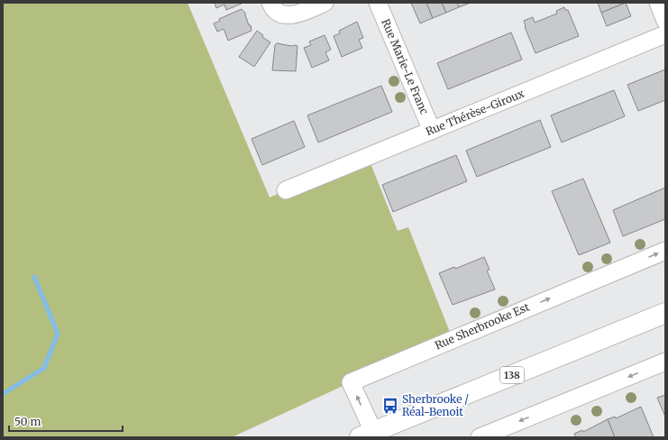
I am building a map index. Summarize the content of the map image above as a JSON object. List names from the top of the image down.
{
  "streets": {
    "main road": ["Rue Sherbrooke Est", "138"],
    "street": ["Rue Marie-Le Franc", "Rue Thérèse-Giroux"]
  },
  "crossings": [
    ["Rue Marie-Le Franc", "Rue Thérèse-Giroux"]
  ],
  "places": {
    "bus stop": ["Sherbrooke / Réal-Benoit"]
  },
  "scale_bar": "50 m"
}
